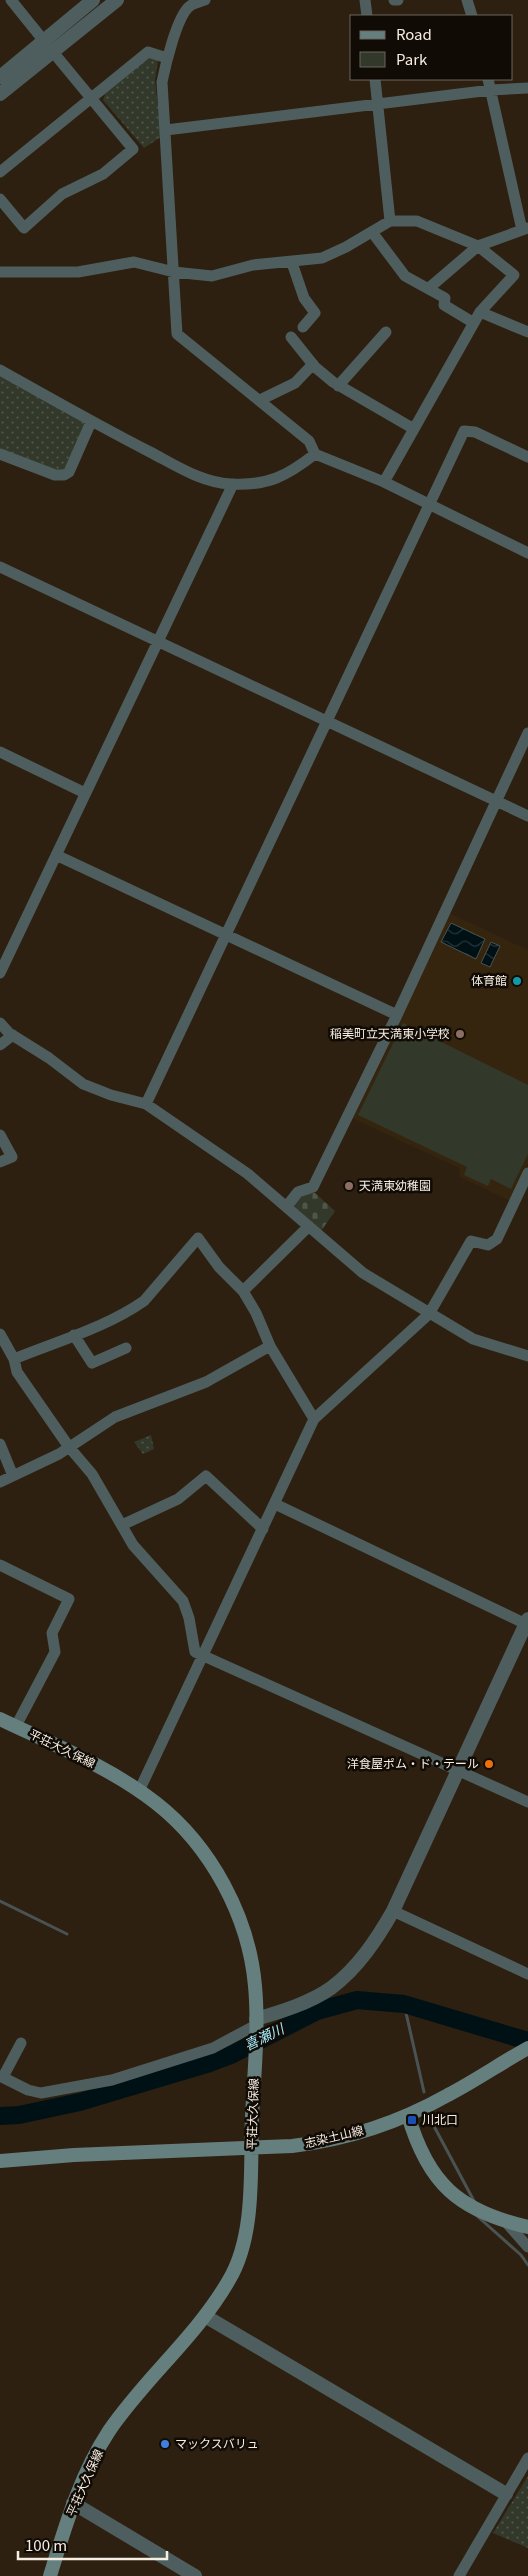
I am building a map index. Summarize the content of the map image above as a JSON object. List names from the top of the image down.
{
  "streets": {
    "main road": ["平荘大久保線", "志染土山線"]
  },
  "crossings": [
    ["平荘大久保線", "志染土山線"]
  ],
  "water": ["喜瀬川"],
  "places": {
    "other": [
      "体育館",
      "稲美町立天満東小学校",
      "天満東幼稚園",
      "洋食屋ポム・ド・テール",
      "マックスバリュ"
    ],
    "transit": ["川北口"]
  },
  "legend": ["Road", "Park"],
  "scale_bar": "100 m"
}
